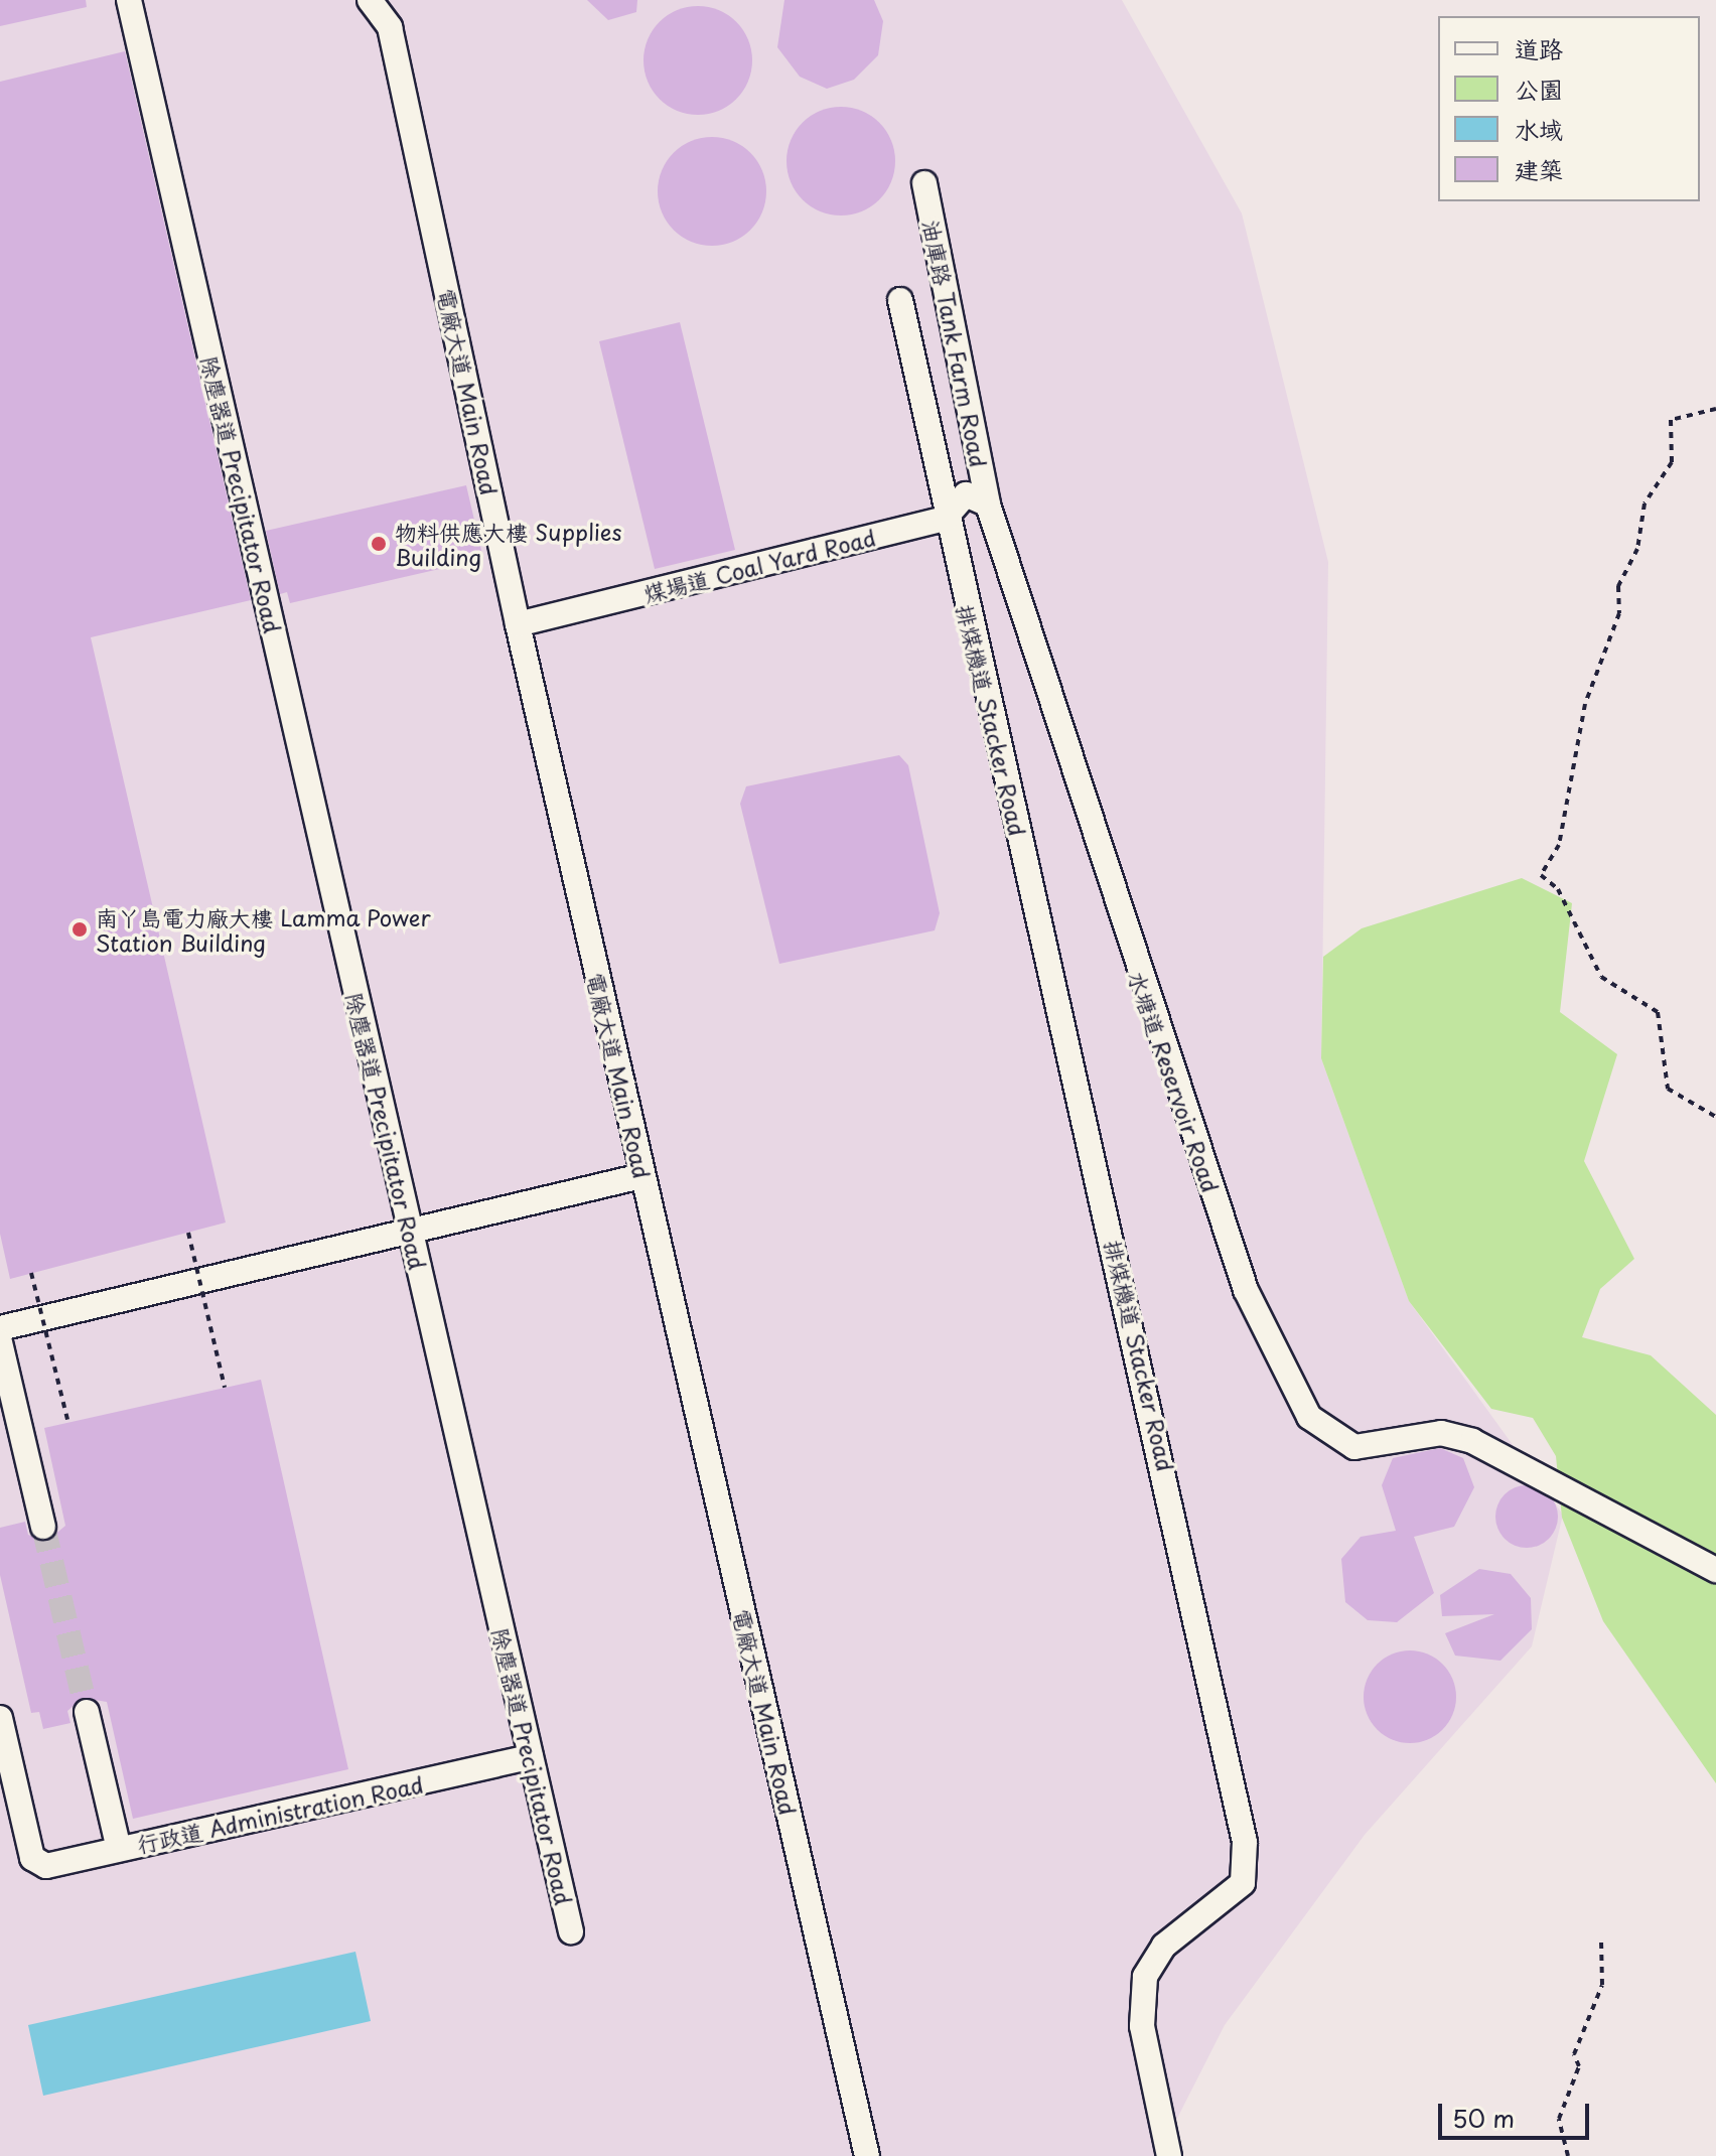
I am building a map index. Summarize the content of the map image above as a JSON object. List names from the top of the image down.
{
  "streets": {
    "lane": [
      "油庫路 Tank Farm Road",
      "電廠大道 Main Road",
      "除塵器道 Precipitator Road",
      "煤場道 Coal Yard Road",
      "排煤機道 Stacker Road",
      "水塘道 Reservoir Road",
      "行政道 Administration Road"
    ]
  },
  "crossings": [
    ["油庫路 Tank Farm Road", "煤場道 Coal Yard Road"],
    ["油庫路 Tank Farm Road", "水塘道 Reservoir Road"],
    ["電廠大道 Main Road", "煤場道 Coal Yard Road"],
    ["除塵器道 Precipitator Road", "行政道 Administration Road"],
    ["煤場道 Coal Yard Road", "排煤機道 Stacker Road"],
    ["煤場道 Coal Yard Road", "水塘道 Reservoir Road"]
  ],
  "places": ["物料供應大樓 Supplies Building", "南丫島電力廠大樓 Lamma Power Station Building"],
  "legend": [
    "道路",
    "公園",
    "水域",
    "建築"
  ],
  "scale_bar": "50 m"
}
